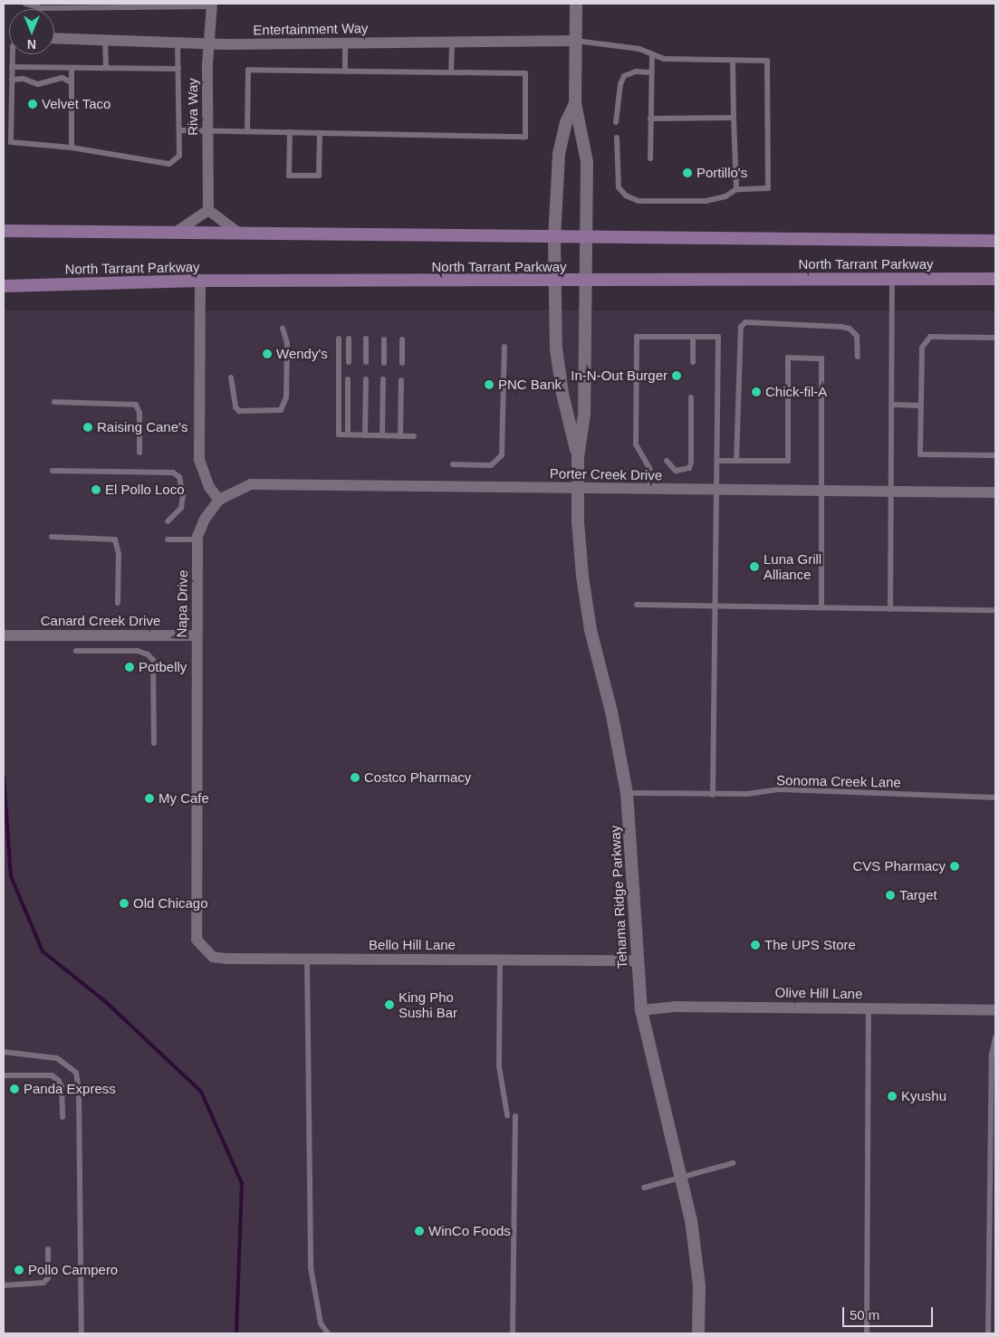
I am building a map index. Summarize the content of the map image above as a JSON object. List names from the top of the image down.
{
  "streets": {
    "main road": ["North Tarrant Parkway"],
    "street": [
      "Entertainment Way",
      "Riva Way",
      "Porter Creek Drive",
      "Napa Drive",
      "Canard Creek Drive",
      "Tehama Ridge Parkway",
      "Bello Hill Lane",
      "Olive Hill Lane"
    ],
    "lane": ["Sonoma Creek Lane"]
  },
  "crossings": [
    ["Entertainment Way", "Riva Way"],
    ["Entertainment Way", "Tehama Ridge Parkway"],
    ["North Tarrant Parkway", "Tehama Ridge Parkway"],
    ["Porter Creek Drive", "Napa Drive"],
    ["Porter Creek Drive", "Tehama Ridge Parkway"],
    ["Napa Drive", "Canard Creek Drive"],
    ["Napa Drive", "Bello Hill Lane"],
    ["Sonoma Creek Lane", "Tehama Ridge Parkway"],
    ["Tehama Ridge Parkway", "Bello Hill Lane"],
    ["Tehama Ridge Parkway", "Olive Hill Lane"]
  ],
  "places": [
    "Velvet Taco",
    "Portillo's",
    "Wendy's",
    "In-N-Out Burger",
    "PNC Bank",
    "Chick-fil-A",
    "Raising Cane's",
    "El Pollo Loco",
    "Luna Grill Alliance",
    "Potbelly",
    "Costco Pharmacy",
    "My Cafe",
    "CVS Pharmacy",
    "Target",
    "Old Chicago",
    "The UPS Store",
    "King Pho Sushi Bar",
    "Panda Express",
    "Kyushu",
    "WinCo Foods",
    "Pollo Campero"
  ],
  "scale_bar": "50 m",
  "north": "bottom"
}
